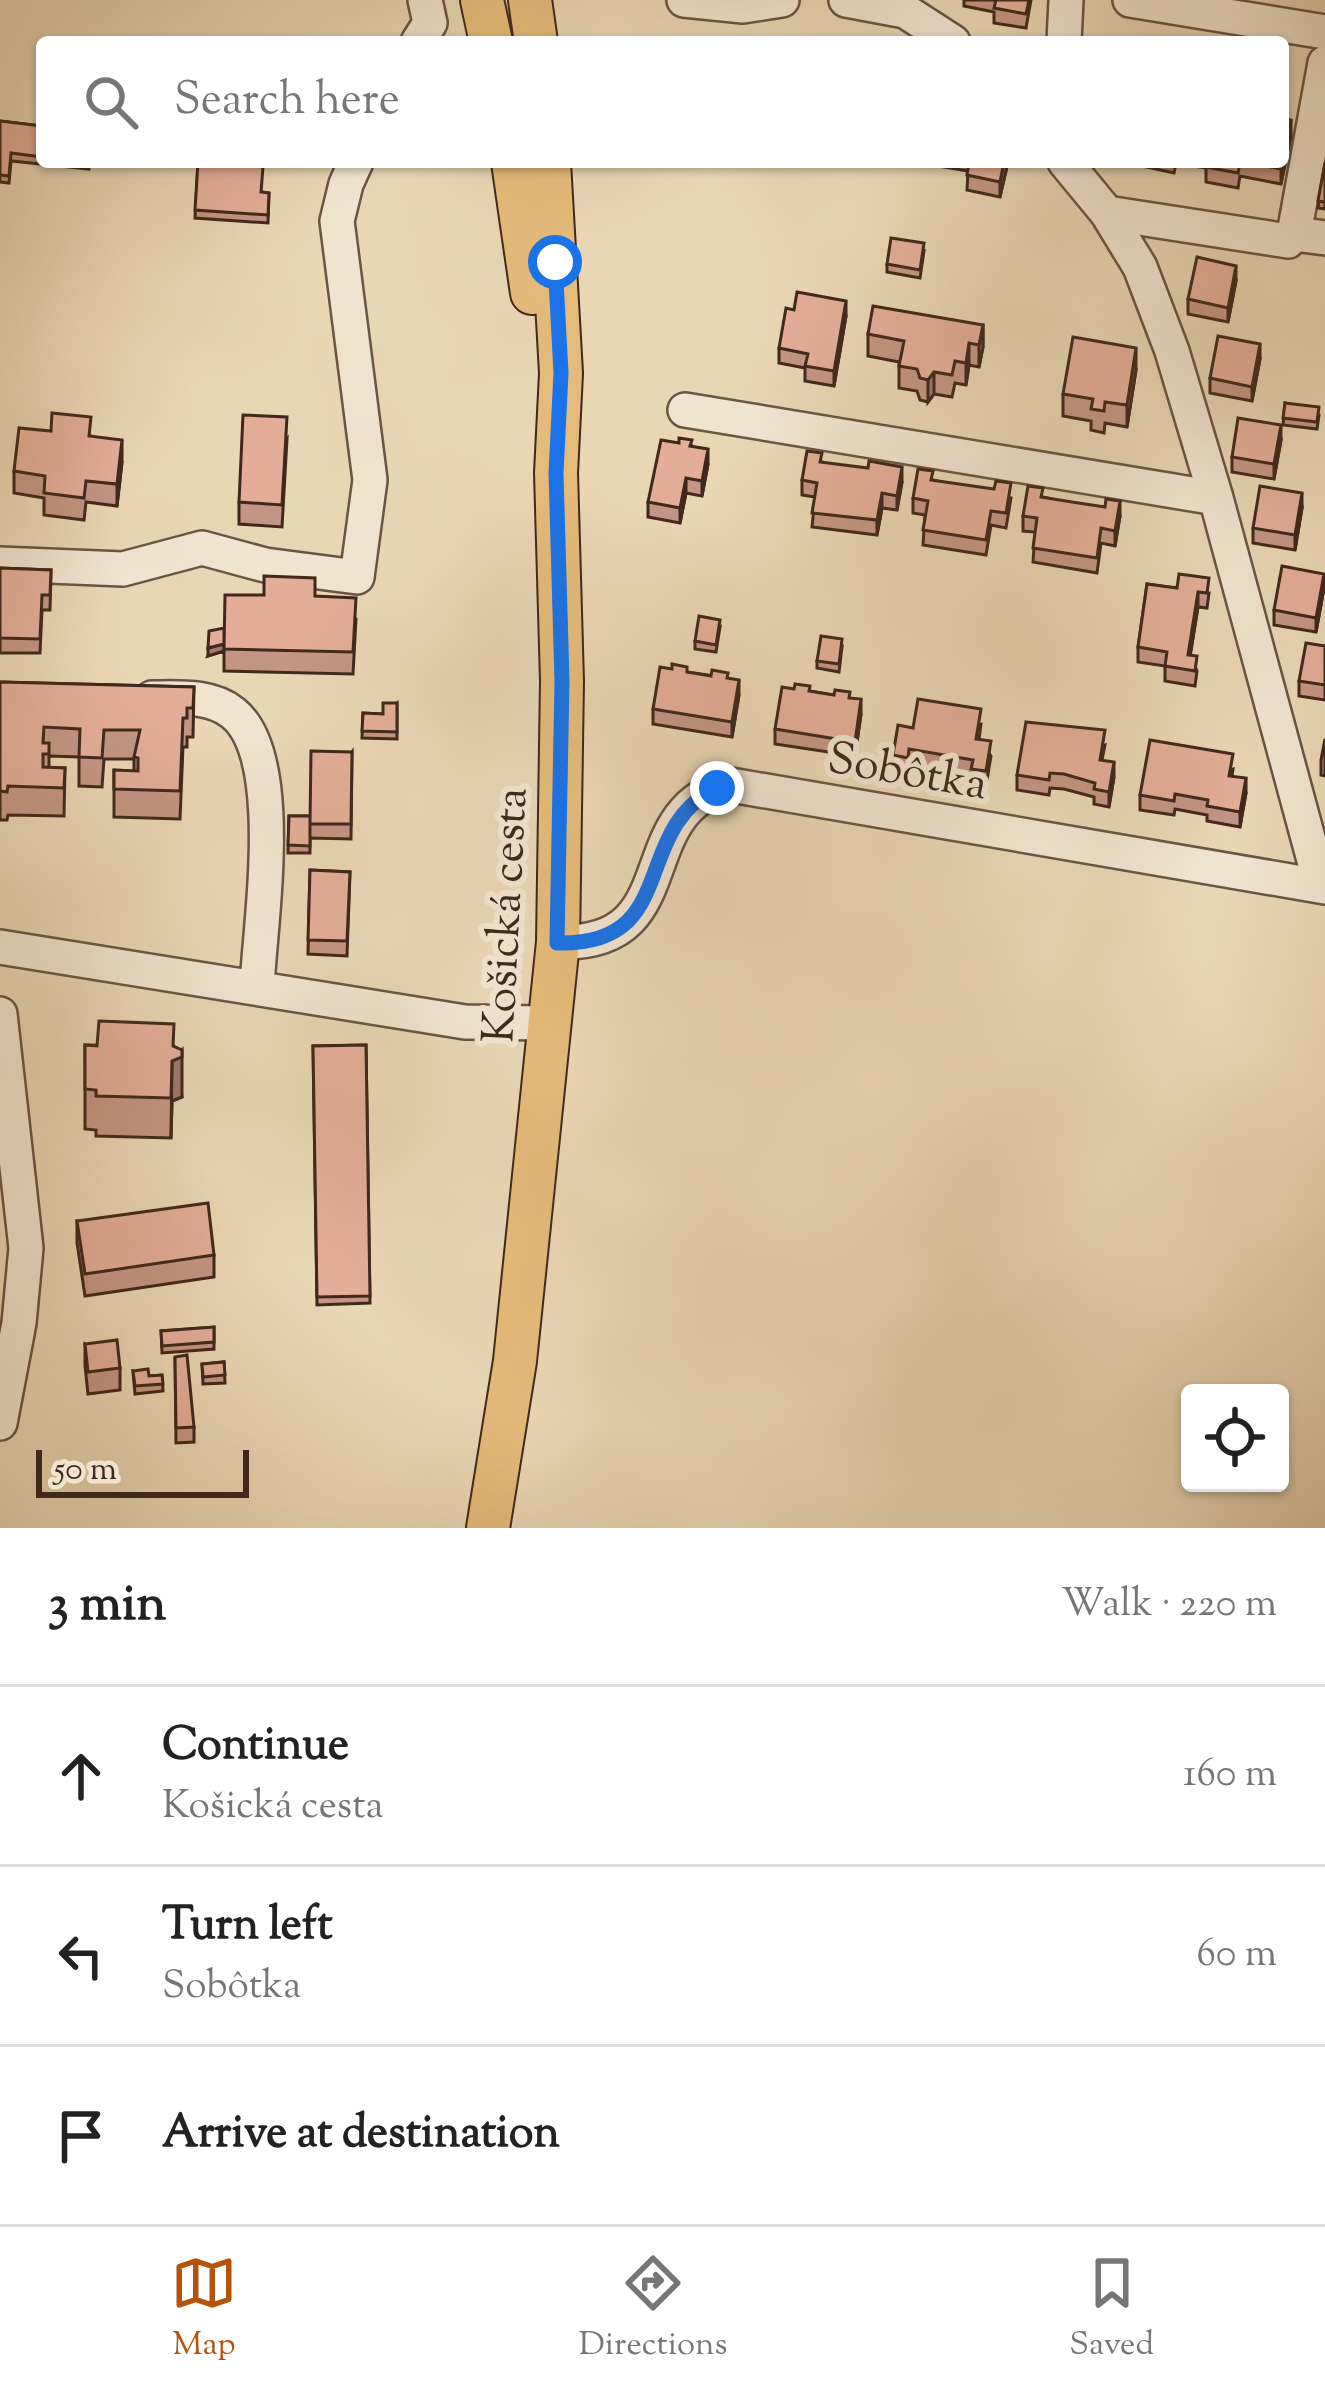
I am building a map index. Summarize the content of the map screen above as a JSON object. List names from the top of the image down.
{
  "streets": {
    "main road": ["Košická cesta"],
    "street": ["Sobôtka"]
  },
  "crossings": [
    ["Sobôtka", "Košická cesta"]
  ],
  "scale_bar": "50 m",
  "page": {
    "search": "Search here",
    "scale": "50 m",
    "heading": ["3 min", "Walk · 220 m"],
    "list": [
      ["Continue", "Košická cesta", "160 m"],
      ["Turn left", "Sobôtka", "60 m"],
      "Arrive at destination"
    ],
    "nav": ["Map", "Directions", "Saved"]
  }
}
